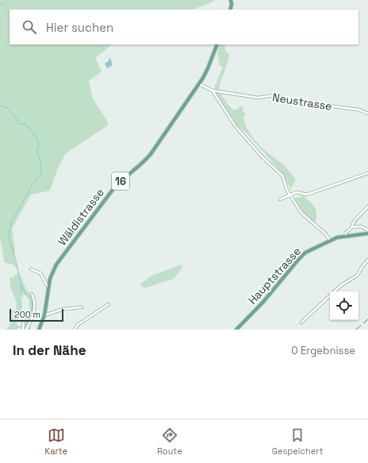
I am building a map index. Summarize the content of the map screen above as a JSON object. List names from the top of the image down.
{
  "streets": {
    "main road": ["16", "Wäldistrasse", "Hauptstrasse"],
    "street": ["Neustrasse"]
  },
  "crossings": [
    ["Neustrasse", "16"],
    ["Neustrasse", "Wäldistrasse"],
    ["16", "Wäldistrasse"]
  ],
  "scale_bar": "200 m",
  "page": {
    "search": "Hier suchen",
    "scale": "200 m",
    "heading": ["In der Nähe", "0 Ergebnisse"],
    "nav": ["Karte", "Route", "Gespeichert"]
  }
}
